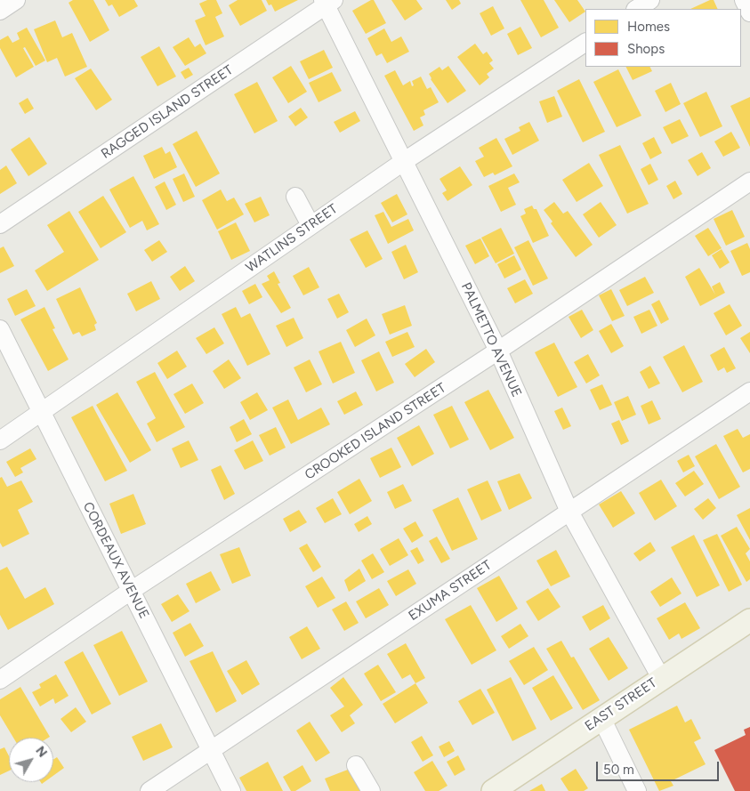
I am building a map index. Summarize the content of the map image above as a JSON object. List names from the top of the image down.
{
  "streets": {
    "main road": ["EAST STREET"],
    "street": [
      "RAGGED ISLAND STREET",
      "WATLINS STREET",
      "PALMETTO AVENUE",
      "CROOKED ISLAND STREET",
      "CORDEAUX AVENUE",
      "EXUMA STREET"
    ]
  },
  "crossings": [
    ["RAGGED ISLAND STREET", "PALMETTO AVENUE"],
    ["WATLINS STREET", "PALMETTO AVENUE"],
    ["WATLINS STREET", "CORDEAUX AVENUE"],
    ["PALMETTO AVENUE", "CROOKED ISLAND STREET"],
    ["PALMETTO AVENUE", "EXUMA STREET"],
    ["PALMETTO AVENUE", "EAST STREET"],
    ["CROOKED ISLAND STREET", "CORDEAUX AVENUE"],
    ["CORDEAUX AVENUE", "EXUMA STREET"]
  ],
  "legend": ["Homes", "Shops"],
  "scale_bar": "50 m",
  "north": "top right"
}
